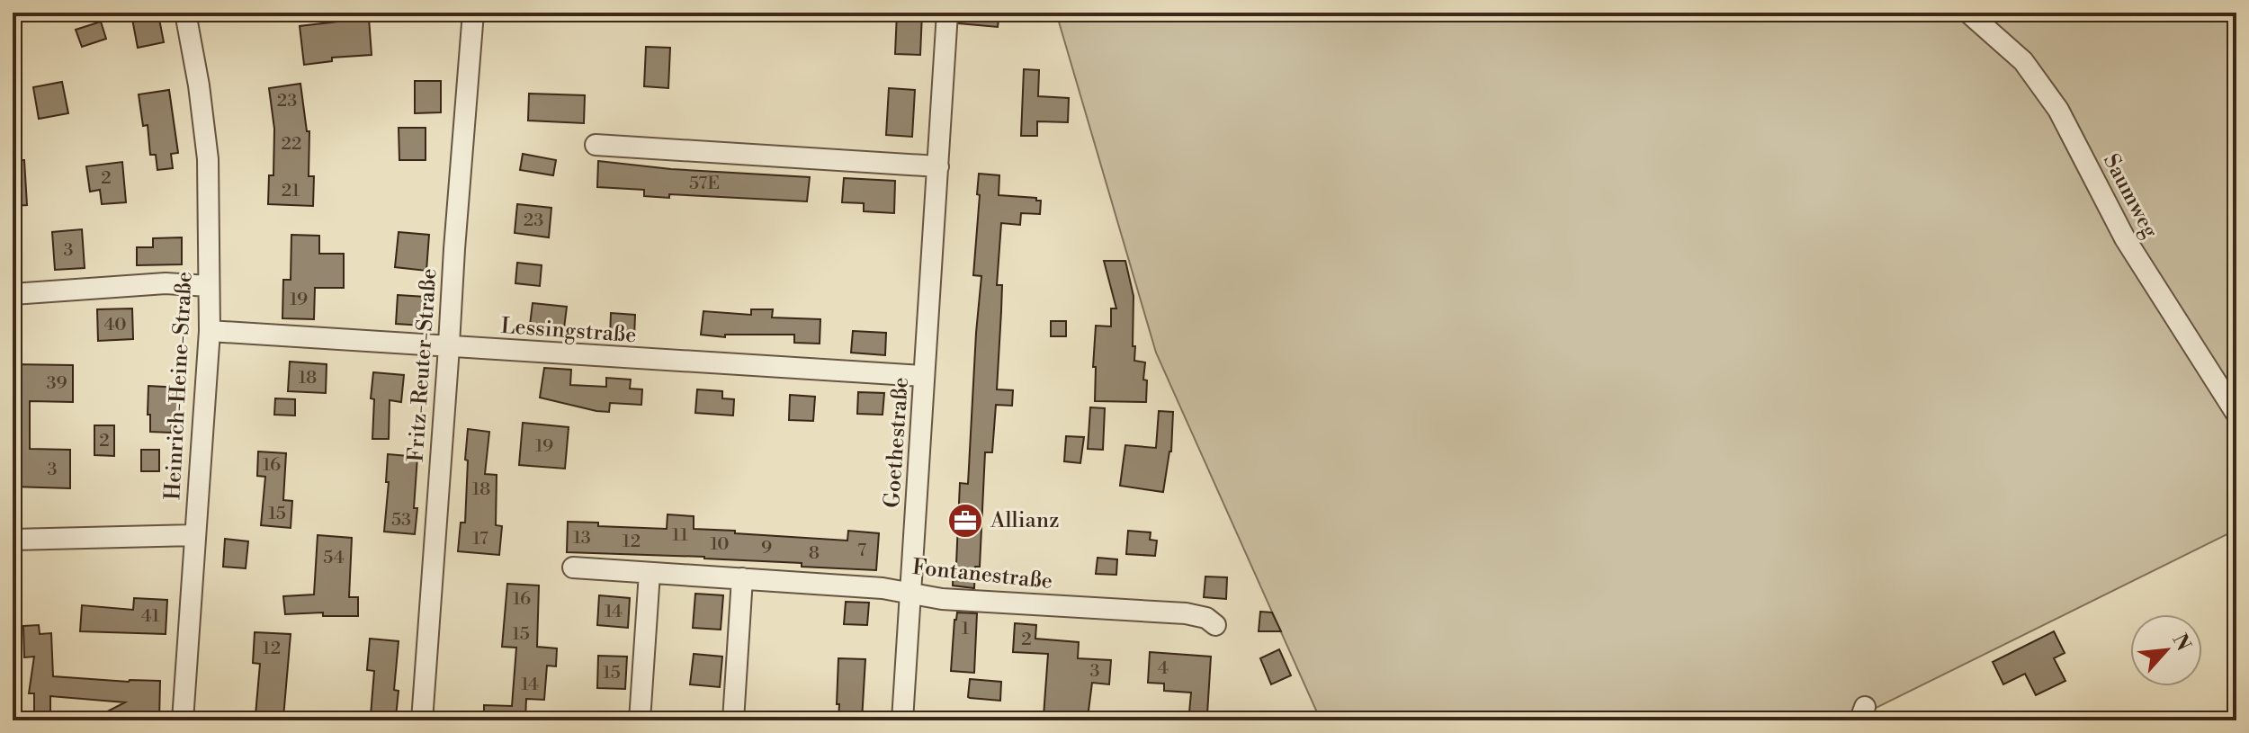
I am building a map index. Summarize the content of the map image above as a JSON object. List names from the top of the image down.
{
  "streets": {
    "street": [
      "Saumweg",
      "Lessingstraße",
      "Fritz-Reuter-Straße",
      "Heinrich-Heine-Straße",
      "Goethestraße",
      "Fontanestraße"
    ]
  },
  "crossings": [
    ["Lessingstraße", "Fritz-Reuter-Straße"],
    ["Lessingstraße", "Heinrich-Heine-Straße"],
    ["Lessingstraße", "Goethestraße"],
    ["Goethestraße", "Fontanestraße"]
  ],
  "places": {
    "office": ["Allianz"]
  },
  "house_numbers": [
    "23",
    "22",
    "2",
    "57E",
    "21",
    "23",
    "3",
    "19",
    "40",
    "18",
    "39",
    "2",
    "19",
    "16",
    "3",
    "18",
    "15",
    "53",
    "11",
    "13",
    "17",
    "12",
    "10",
    "9",
    "7",
    "8",
    "54",
    "16",
    "14",
    "41",
    "1",
    "15",
    "2",
    "12",
    "4",
    "3",
    "15",
    "14"
  ],
  "north": "top right"
}
